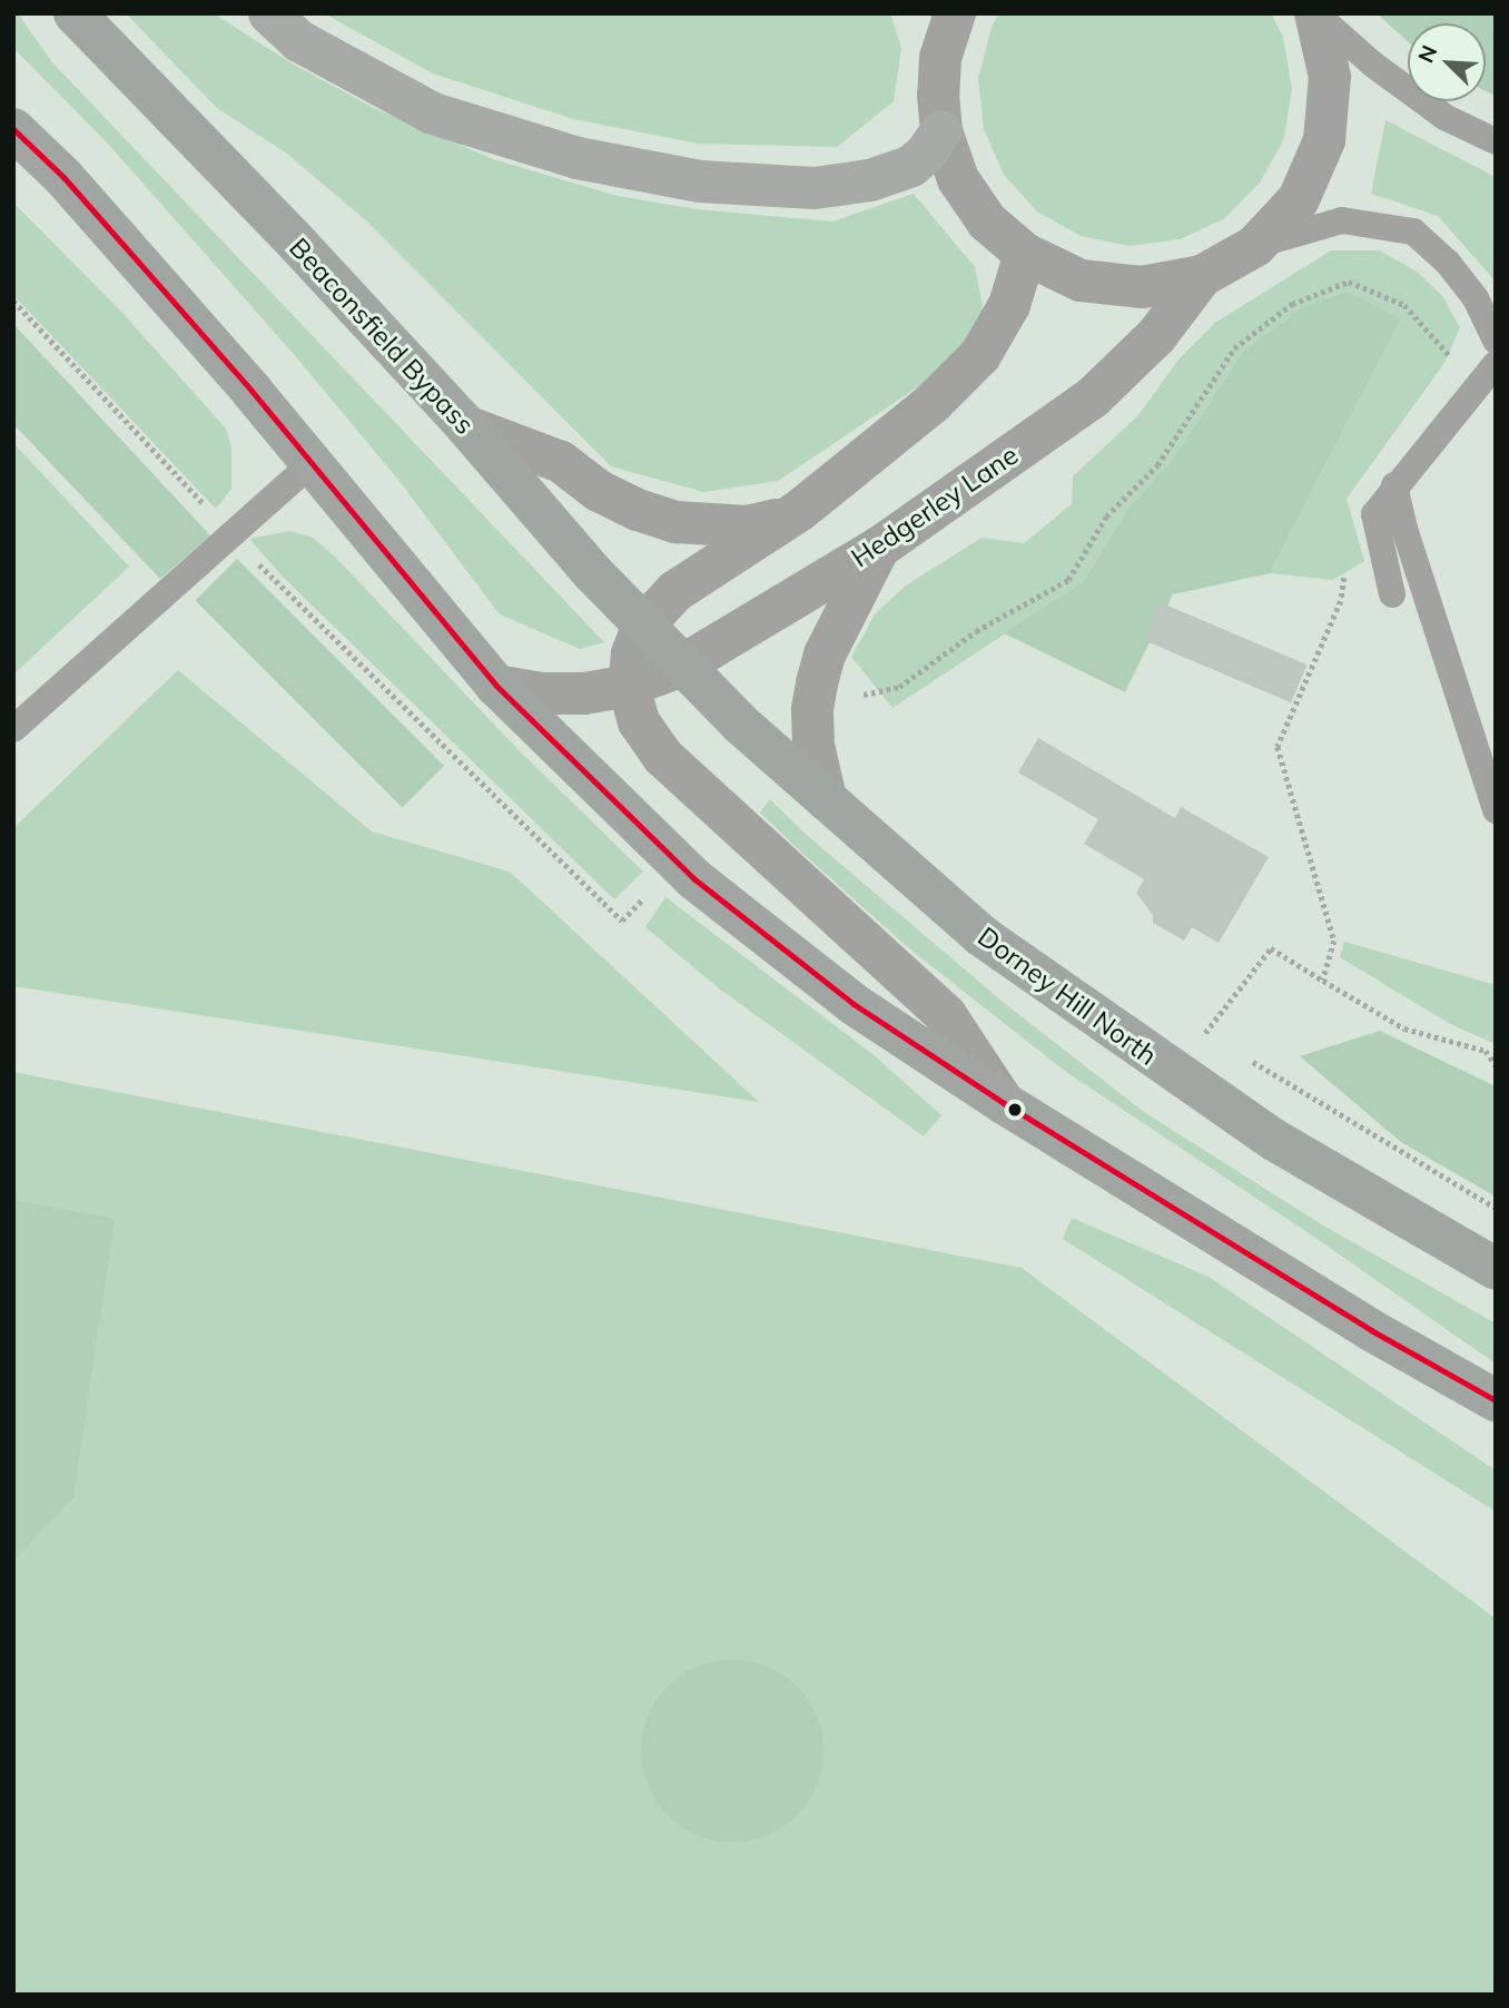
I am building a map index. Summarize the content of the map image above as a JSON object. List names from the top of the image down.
{
  "streets": {
    "main road": ["Beaconsfield Bypass", "Dorney Hill North"],
    "street": ["Hedgerley Lane"]
  },
  "crossings": [
    ["Beaconsfield Bypass", "Hedgerley Lane"],
    ["Beaconsfield Bypass", "Dorney Hill North"],
    ["Hedgerley Lane", "Dorney Hill North"]
  ],
  "north": "top left"
}
